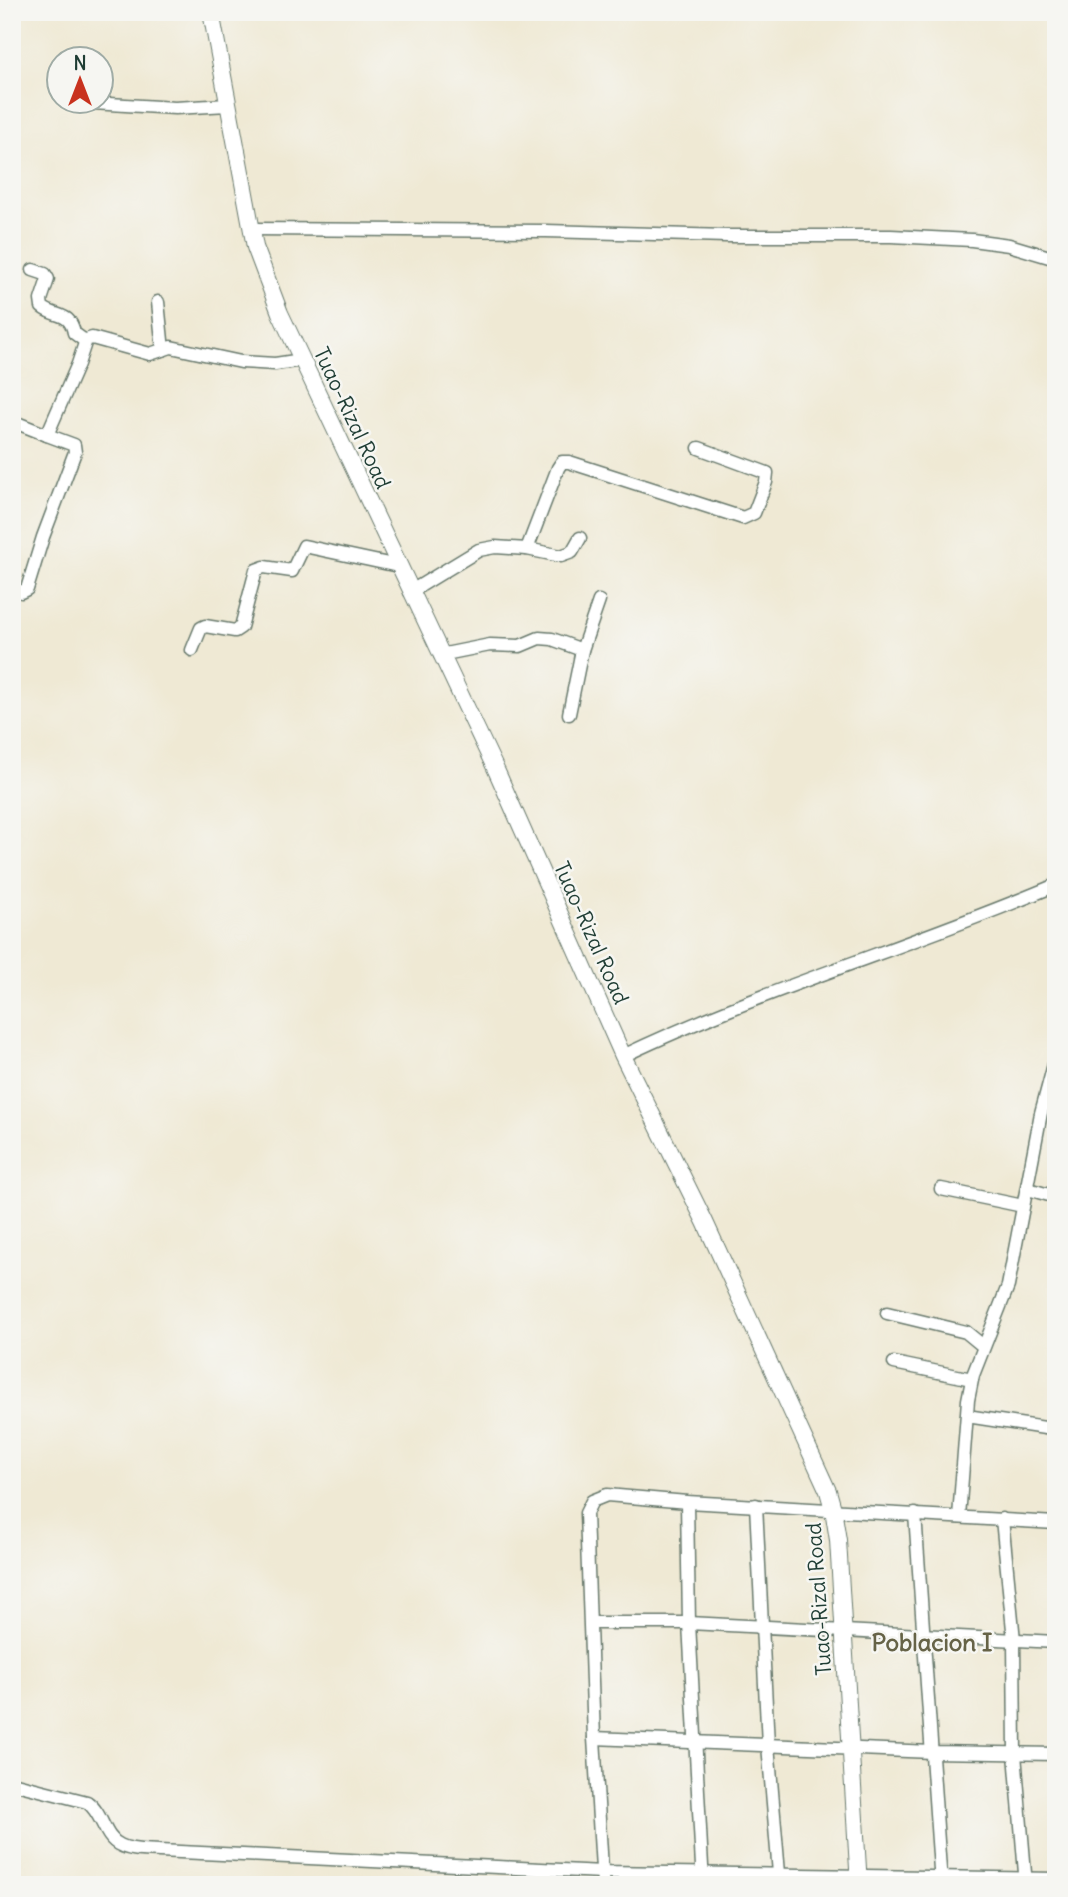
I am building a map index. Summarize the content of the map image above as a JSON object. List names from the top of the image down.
{
  "streets": {
    "main road": ["Tuao-Rizal Road"]
  },
  "districts": ["Poblacion I"],
  "north": "top"
}
